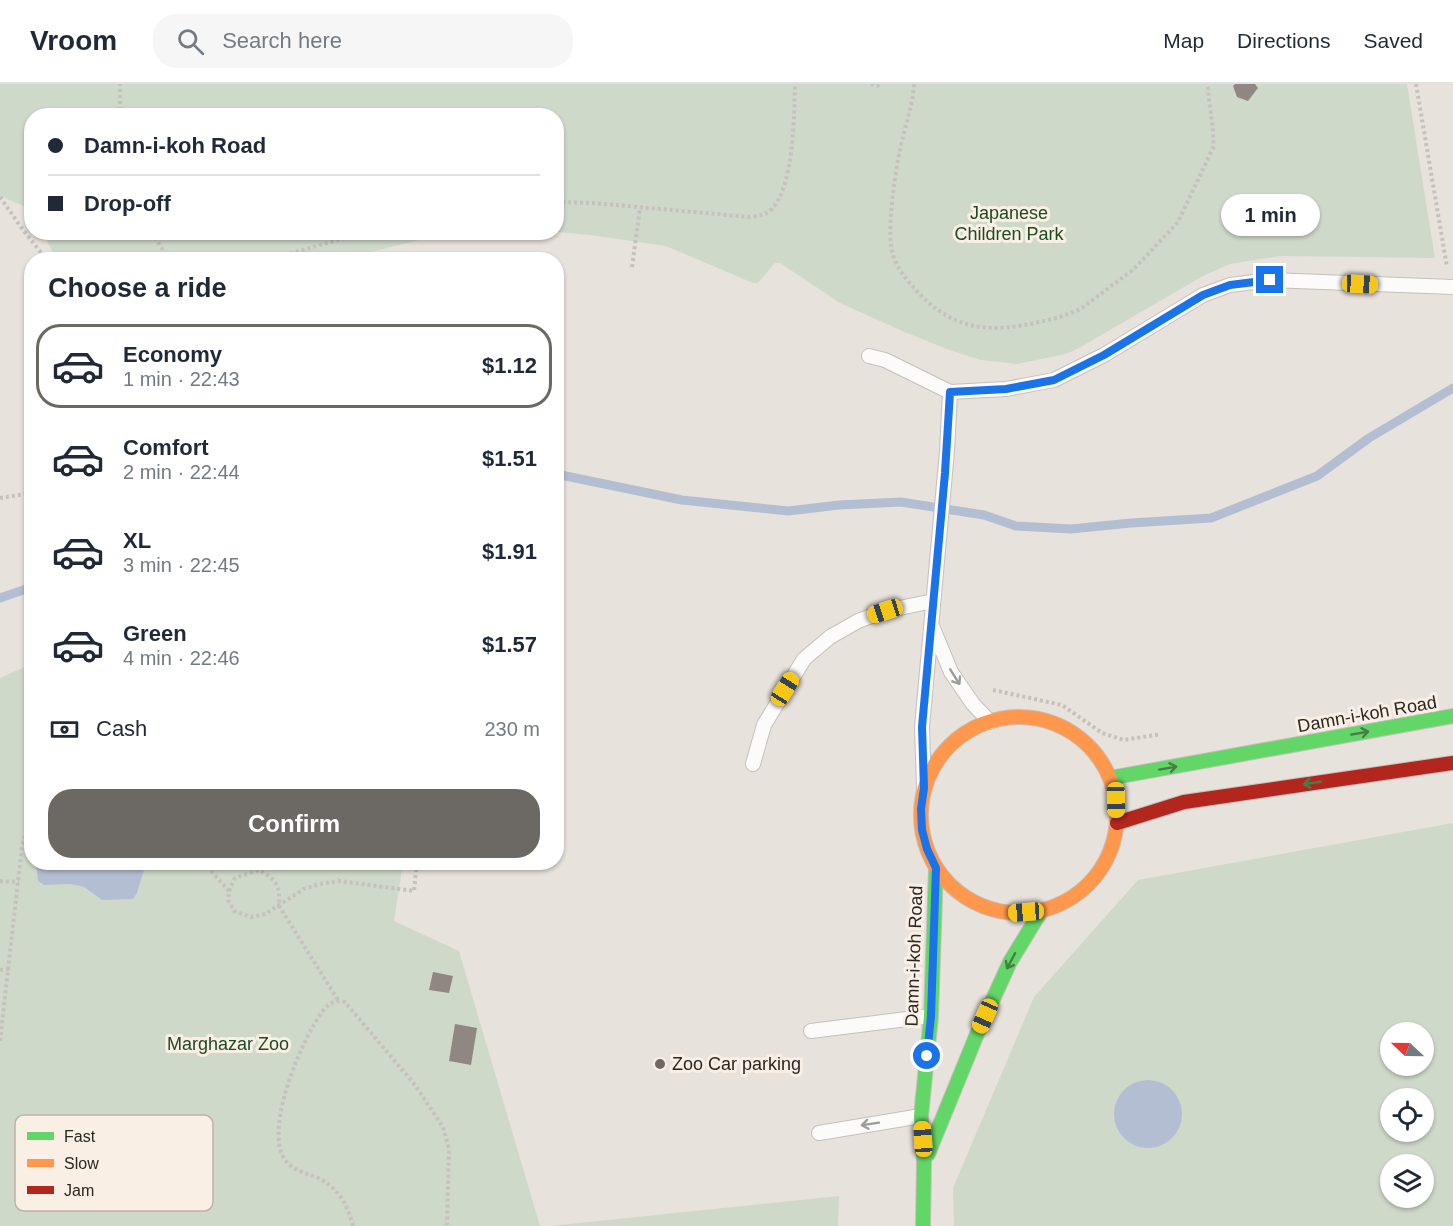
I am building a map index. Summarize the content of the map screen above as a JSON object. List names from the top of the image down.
{
  "streets": {
    "main road": ["Damn-i-koh Road"]
  },
  "parks": ["Japanese Children Park", "Marghazar Zoo"],
  "places": ["Zoo Car parking"],
  "legend": ["Fast", "Slow", "Jam"],
  "north": "left",
  "page": {
    "header": "Vroom",
    "search": "Search here",
    "nav": ["Map", "Directions", "Saved"],
    "banner": ["Damn-i-koh Road", "Drop-off"],
    "bubble": "1 min",
    "heading": "Choose a ride",
    "list": [
      {
        "name": "Economy",
        "note": "1 min · 22:43",
        "value": "$1.12"
      },
      {
        "name": "Comfort",
        "note": "2 min · 22:44",
        "value": "$1.51"
      },
      {
        "name": "XL",
        "note": "3 min · 22:45",
        "value": "$1.91"
      },
      {
        "name": "Green",
        "note": "4 min · 22:46",
        "value": "$1.57"
      }
    ],
    "pay": ["Cash", "230 m"],
    "buttons": "Confirm"
  }
}
